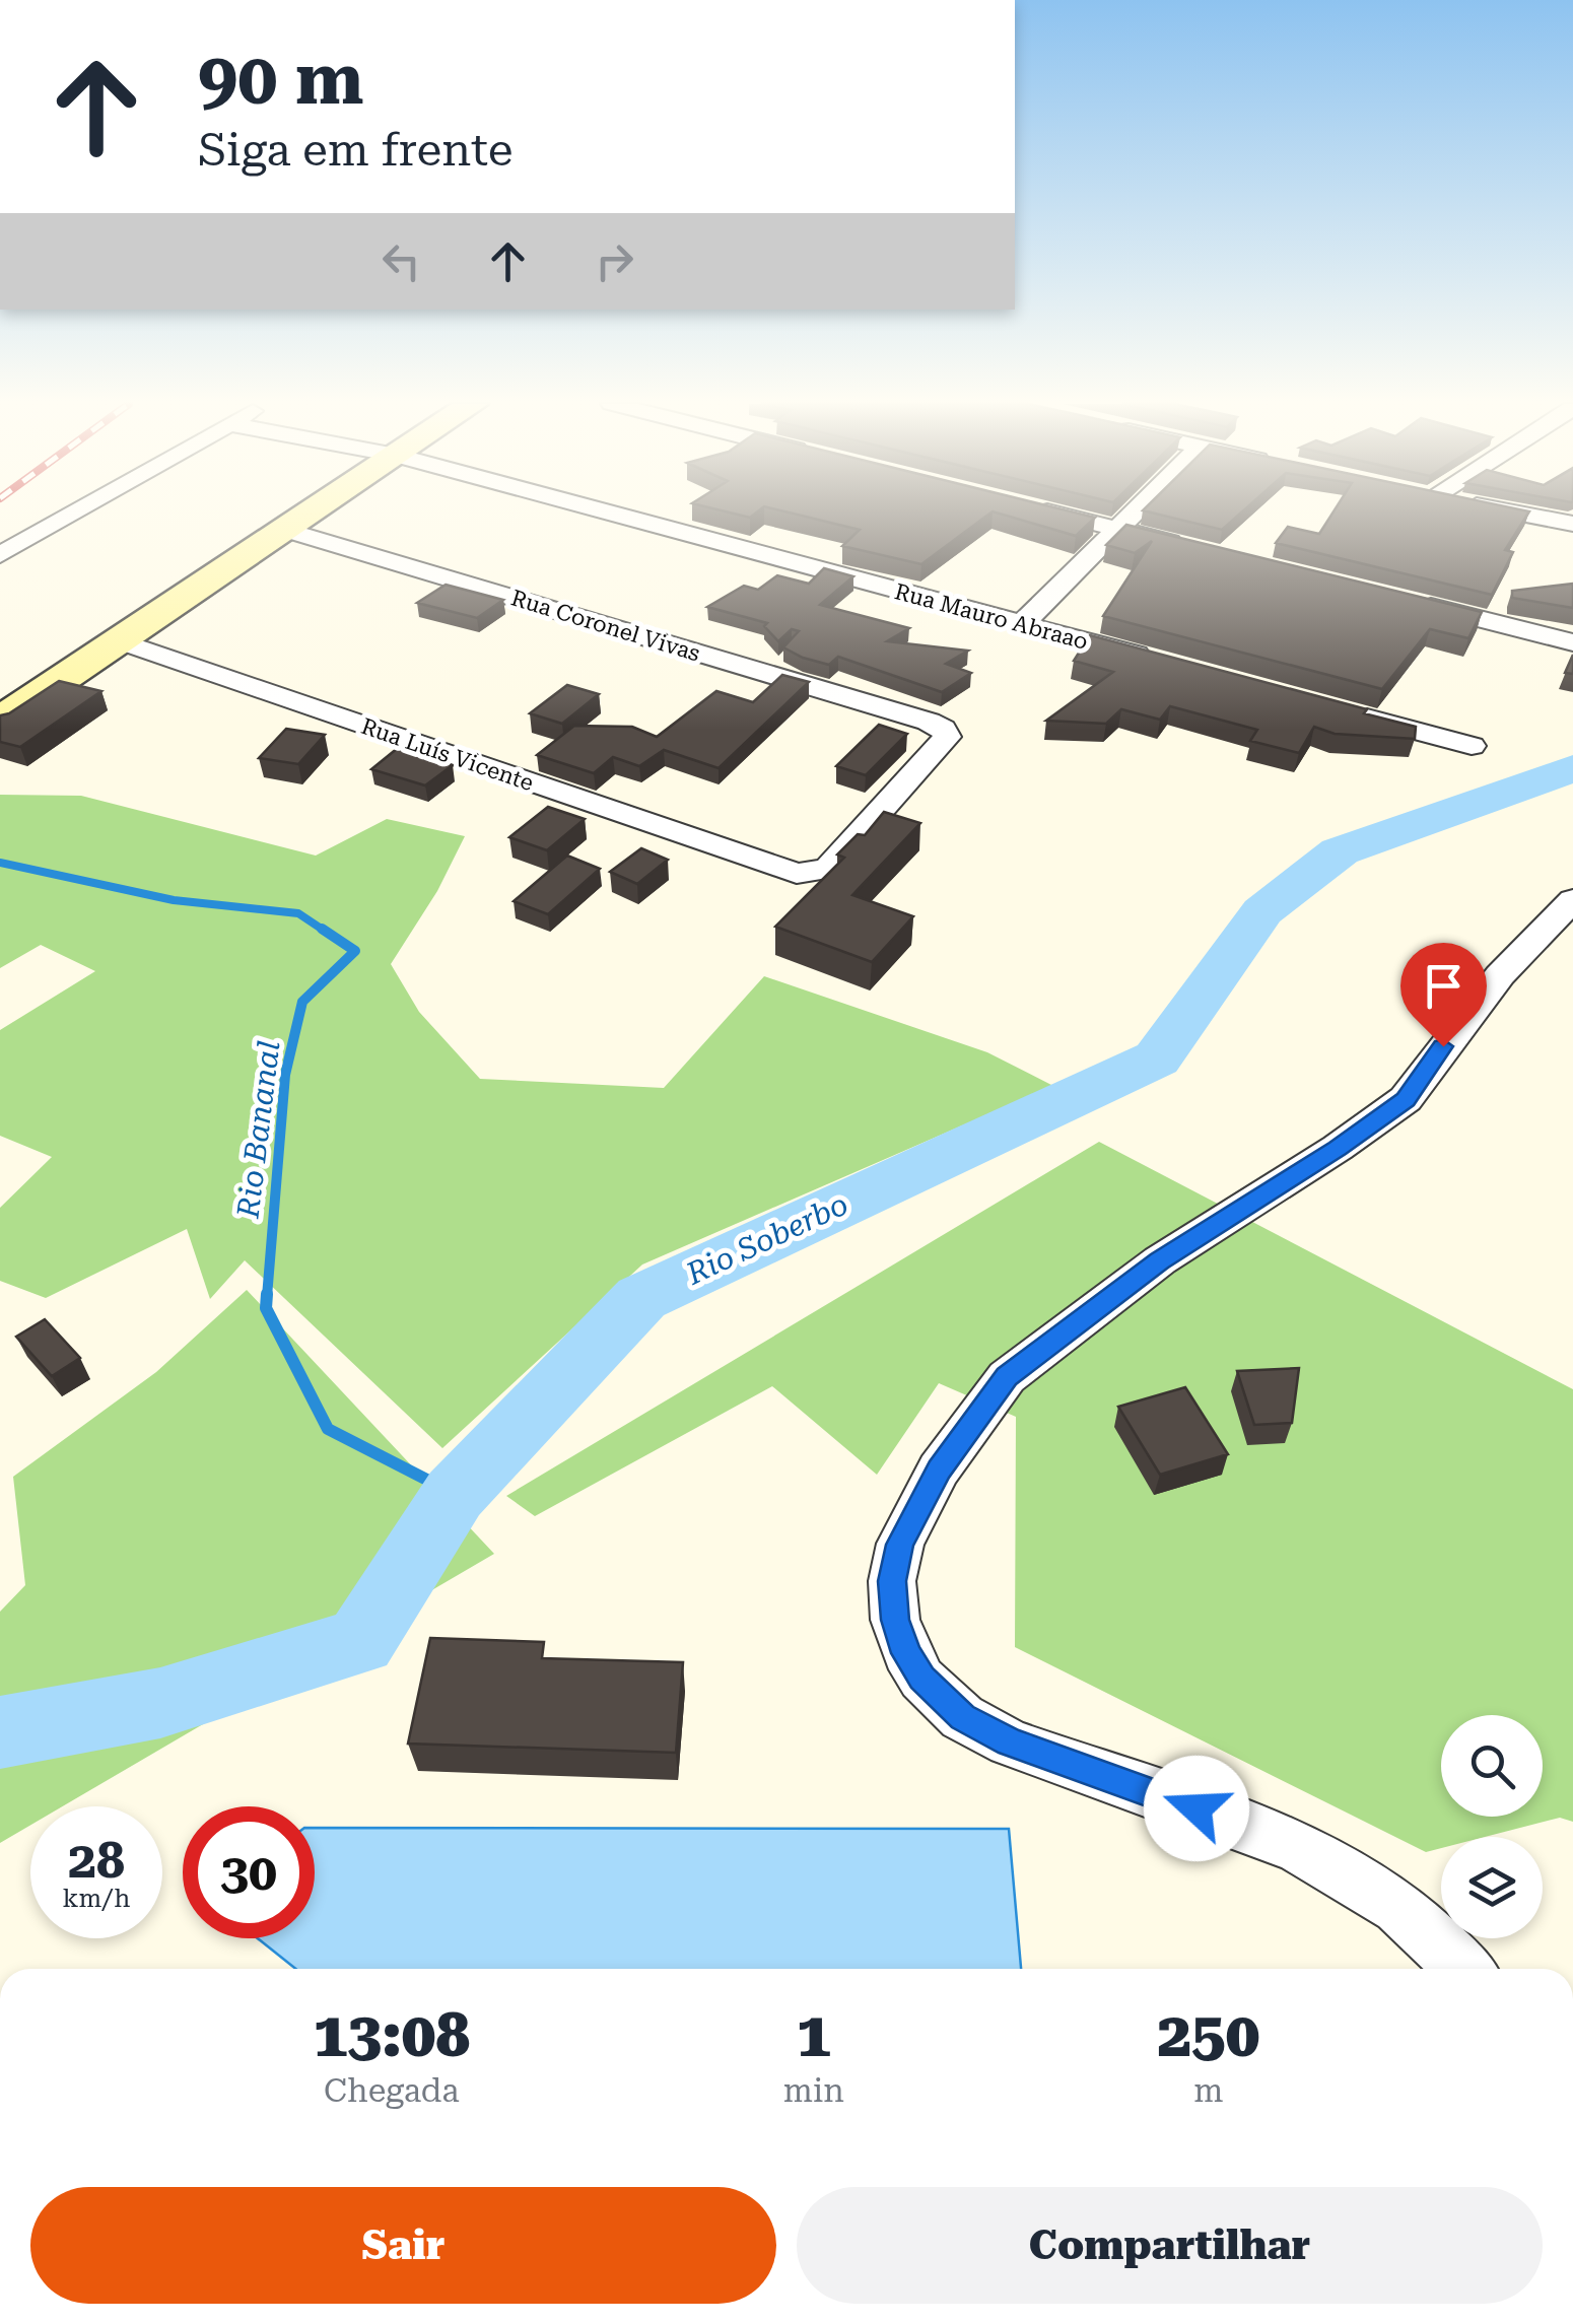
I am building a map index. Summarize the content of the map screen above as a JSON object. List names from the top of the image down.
{
  "streets": {
    "street": ["Rua Mauro Abraao", "Rua Coronel Vivas", "Rua Luís Vicente"]
  },
  "crossings": [
    ["Rua Coronel Vivas", "Rua Luís Vicente"]
  ],
  "water": ["Rio Bananal", "Rio Soberbo"],
  "page": {
    "turn": ["90 m", "Siga em frente"],
    "speed": "28 km/h",
    "limit": "30",
    "eta": [
      "13:08",
      "Chegada",
      "1",
      "min",
      "250",
      "m"
    ],
    "buttons": ["Sair", "Compartilhar"]
  }
}
